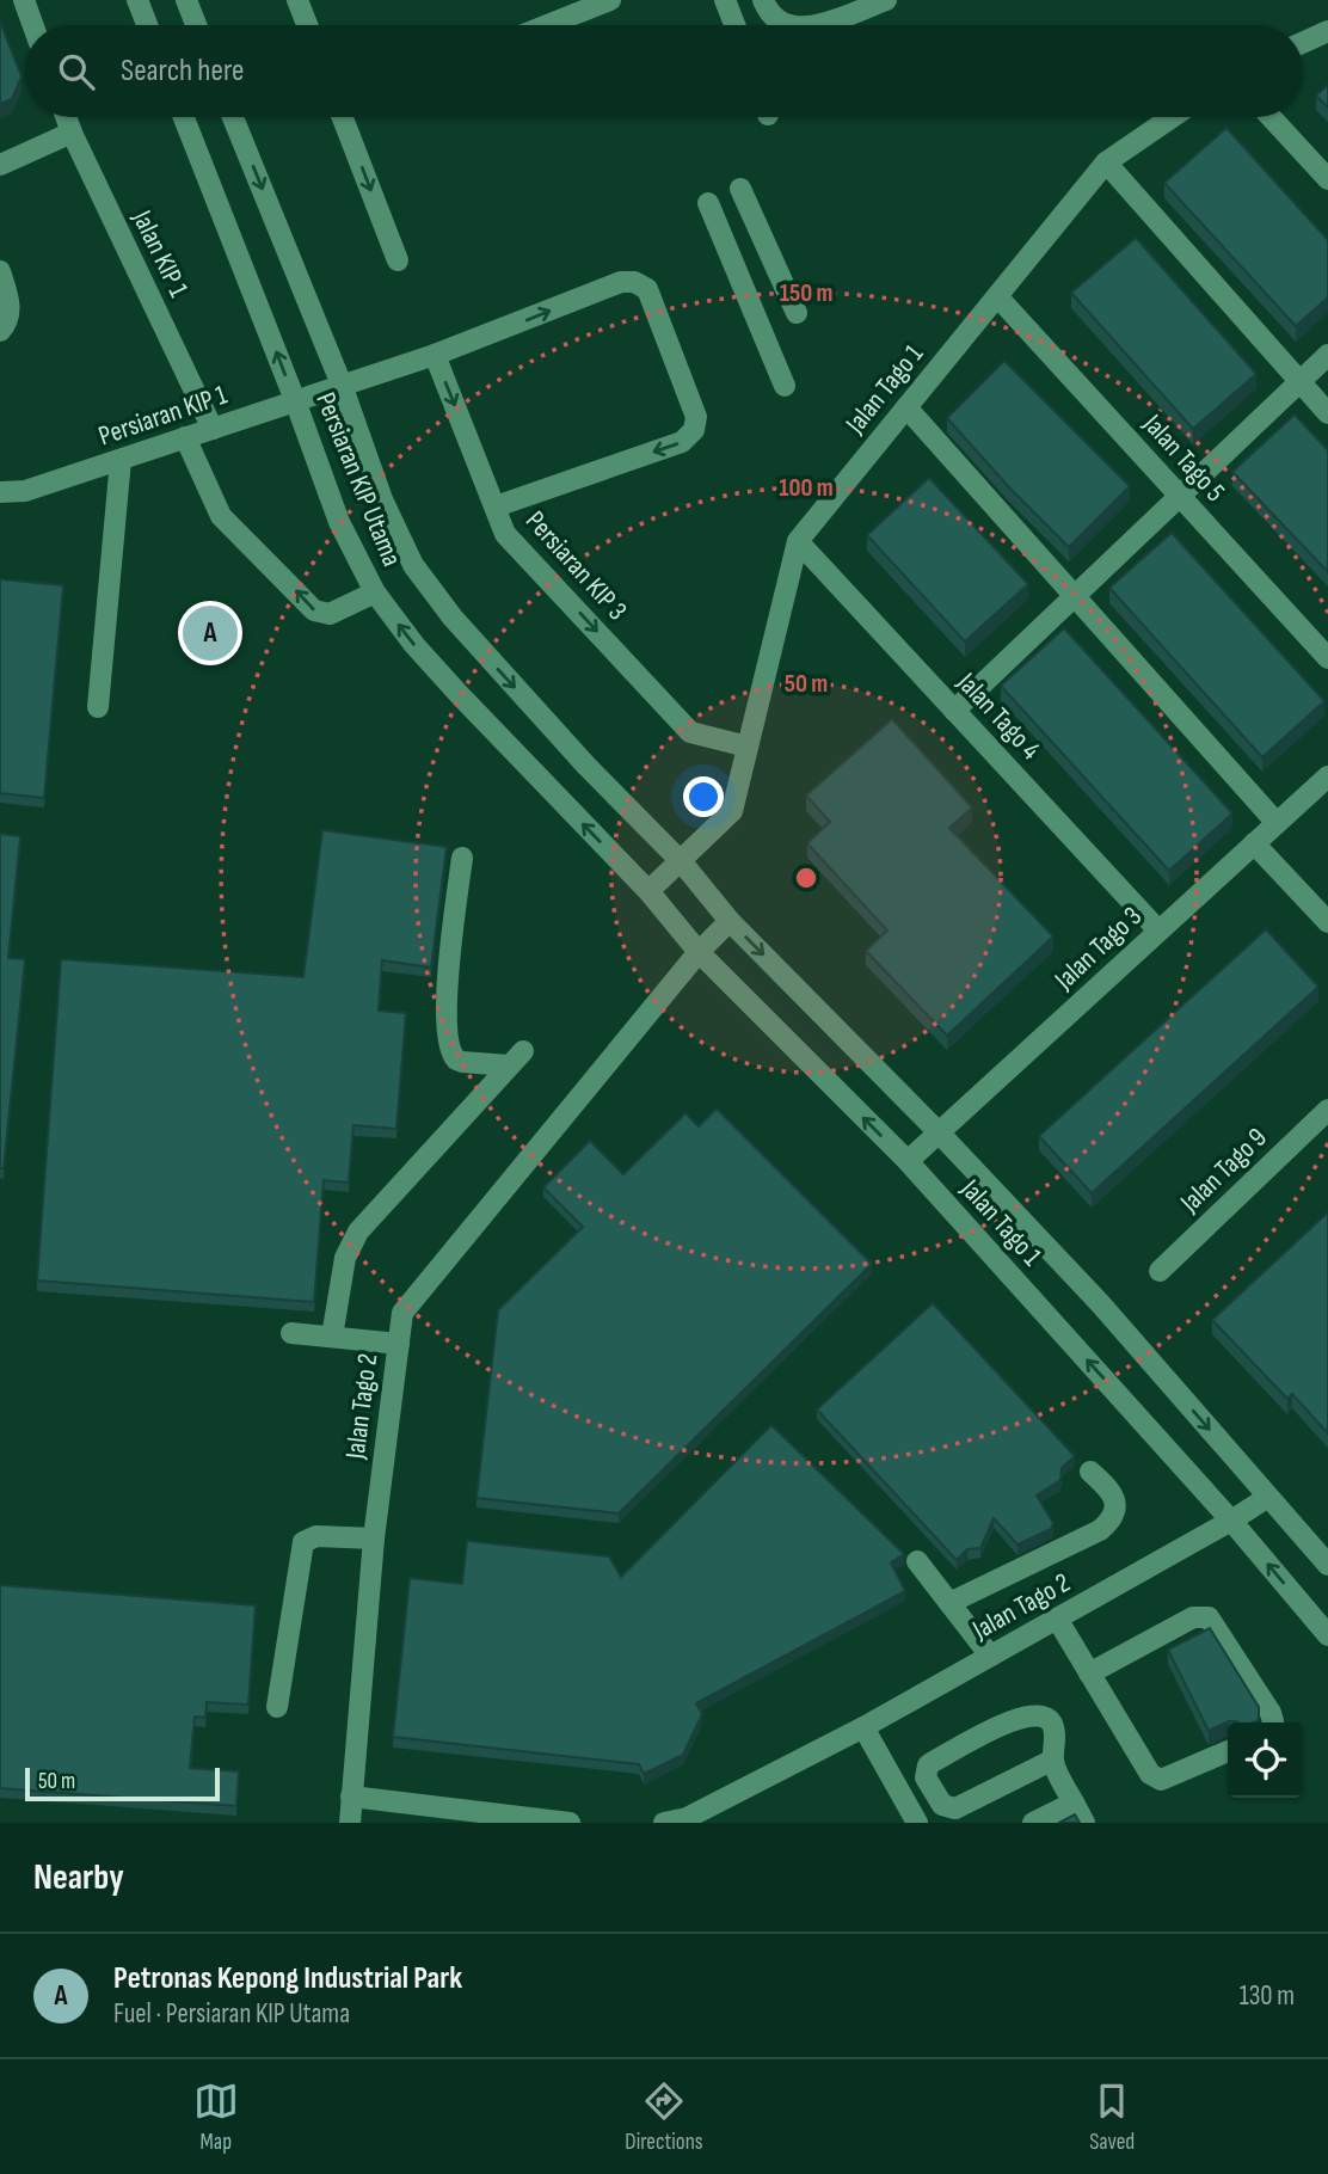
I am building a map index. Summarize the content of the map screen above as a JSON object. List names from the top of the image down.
{
  "streets": {
    "street": [
      "Jalan KIP 1",
      "Jalan Tago 1",
      "Persiaran KIP 1",
      "Jalan Tago 5",
      "Persiaran KIP Utama",
      "Persiaran KIP 3",
      "Jalan Tago 4",
      "Jalan Tago 3",
      "Jalan Tago 9",
      "Jalan Tago 2"
    ]
  },
  "crossings": [
    ["Jalan KIP 1", "Persiaran KIP 1"],
    ["Jalan Tago 1", "Jalan Tago 5"],
    ["Jalan Tago 1", "Persiaran KIP Utama"],
    ["Jalan Tago 1", "Persiaran KIP 3"],
    ["Jalan Tago 1", "Jalan Tago 4"],
    ["Jalan Tago 1", "Jalan Tago 3"],
    ["Jalan Tago 1", "Jalan Tago 2"],
    ["Persiaran KIP 1", "Persiaran KIP Utama"],
    ["Jalan Tago 4", "Jalan Tago 3"]
  ],
  "one_way": ["Persiaran KIP 3"],
  "scale_bar": "50 m",
  "page": {
    "search": "Search here",
    "pins": "A",
    "scale": "50 m",
    "heading": "Nearby",
    "list": [
      {
        "mark": "A",
        "name": "Petronas Kepong Industrial Park",
        "note": "Fuel · Persiaran KIP Utama",
        "value": "130 m"
      }
    ],
    "nav": ["Map", "Directions", "Saved"]
  },
  "rings": ["150 m", "100 m", "50 m"]
}
